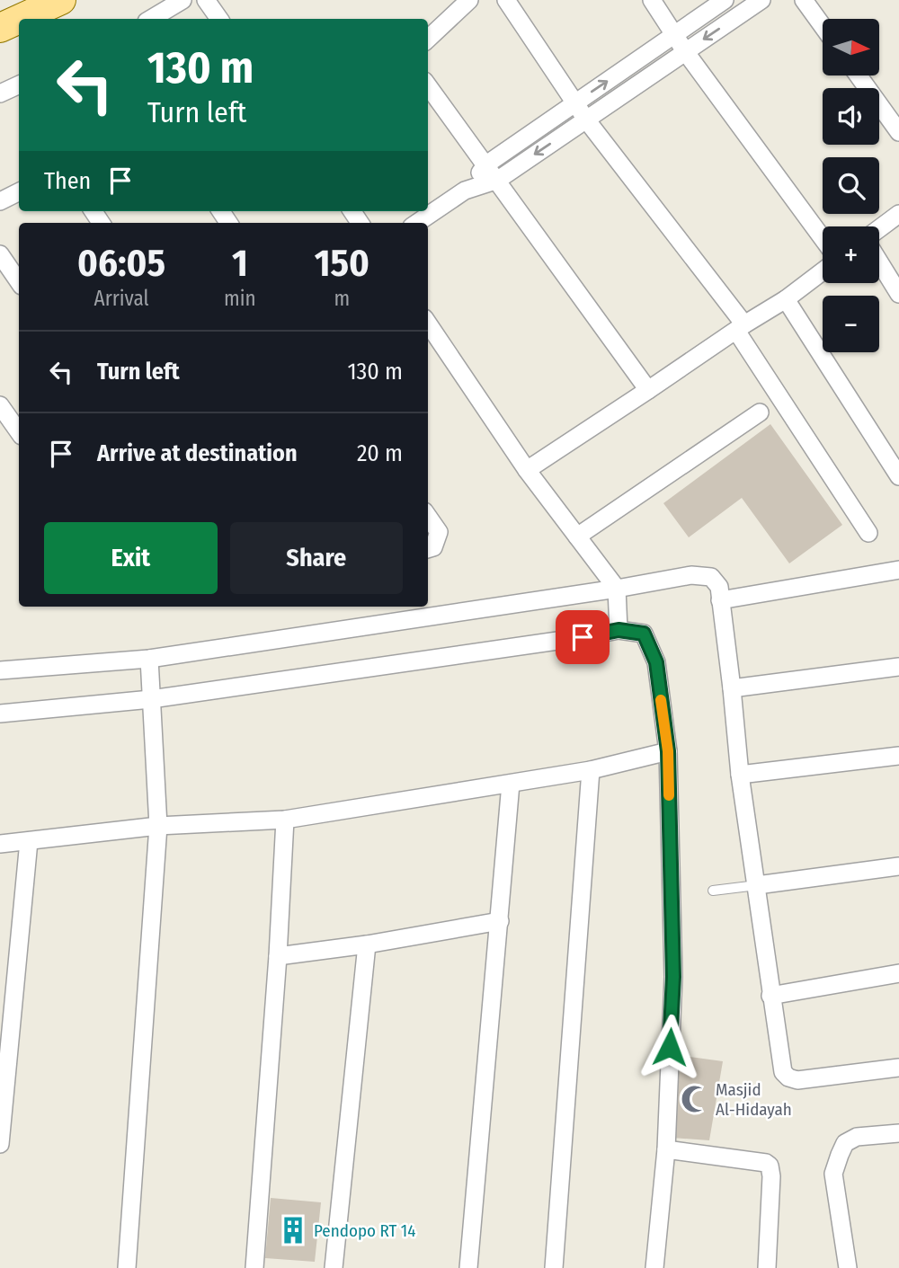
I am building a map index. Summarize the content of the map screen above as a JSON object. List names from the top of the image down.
{
  "places": {
    "mosque": ["Masjid Al-Hidayah"],
    "building": ["Pendopo RT 14"]
  },
  "north": "right",
  "page": {
    "map_buttons": ["+", "−"],
    "turn": ["130 m", "Turn left"],
    "then": "Then",
    "eta": [
      "06:05",
      "Arrival",
      "1",
      "min",
      "150",
      "m"
    ],
    "list": [
      {
        "name": "Turn left",
        "value": "130 m"
      },
      {
        "name": "Arrive at destination",
        "value": "20 m"
      }
    ],
    "buttons": ["Exit", "Share"]
  }
}
